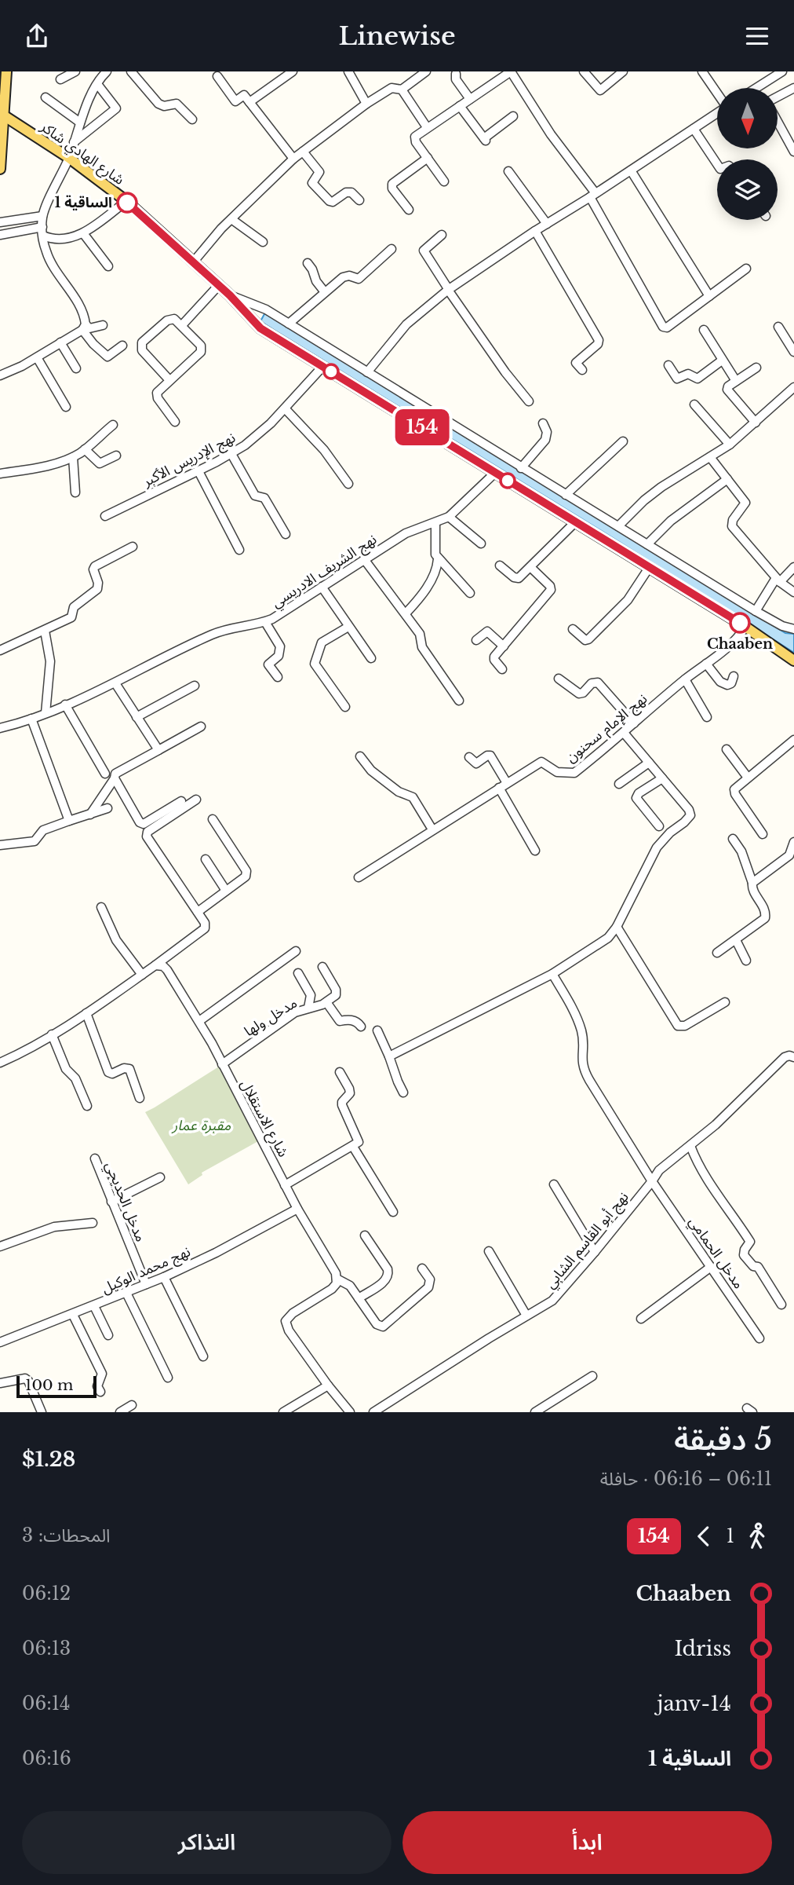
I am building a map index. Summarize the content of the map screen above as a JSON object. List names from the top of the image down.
{
  "streets": {
    "main road": ["شارع الهادي شاكر"],
    "street": [
      "نهج الإدريس الأكبر",
      "نهج الشريف الادريسي",
      "نهج الإمام سحنون",
      "مدخل ولها",
      "شارع الاستقلال",
      "مدخل الحديجي",
      "نهج أبو القاسم الشابي",
      "مدخل الحمامي",
      "نهج محمد الوكيل"
    ]
  },
  "crossings": [
    ["شارع الهادي شاكر", "نهج الإدريس الأكبر"],
    ["شارع الهادي شاكر", "نهج الشريف الادريسي"],
    ["شارع الهادي شاكر", "نهج الإمام سحنون"],
    ["مدخل ولها", "شارع الاستقلال"],
    ["شارع الاستقلال", "نهج محمد الوكيل"],
    ["مدخل الحديجي", "نهج محمد الوكيل"],
    ["نهج أبو القاسم الشابي", "مدخل الحمامي"]
  ],
  "parks": ["مقبرة عمار"],
  "places": ["الساقية 1", "Chaaben"],
  "lines": ["bus line 154"],
  "scale_bar": "100 m",
  "north": "bottom",
  "page": {
    "header": "Linewise",
    "on_map": "154",
    "scale": "100 m",
    "heading": ["5 دقيقة", "06:11 – 06:16 · حافلة", "$1.28"],
    "legs": ["1", "154", "المحطات: 3"],
    "list": [
      {
        "name": "Chaaben",
        "value": "06:12"
      },
      {
        "name": "Idriss",
        "value": "06:13"
      },
      {
        "name": "14-janv",
        "value": "06:14"
      },
      {
        "name": "الساقية 1",
        "value": "06:16"
      }
    ],
    "buttons": ["ابدأ", "التذاكر"]
  }
}
